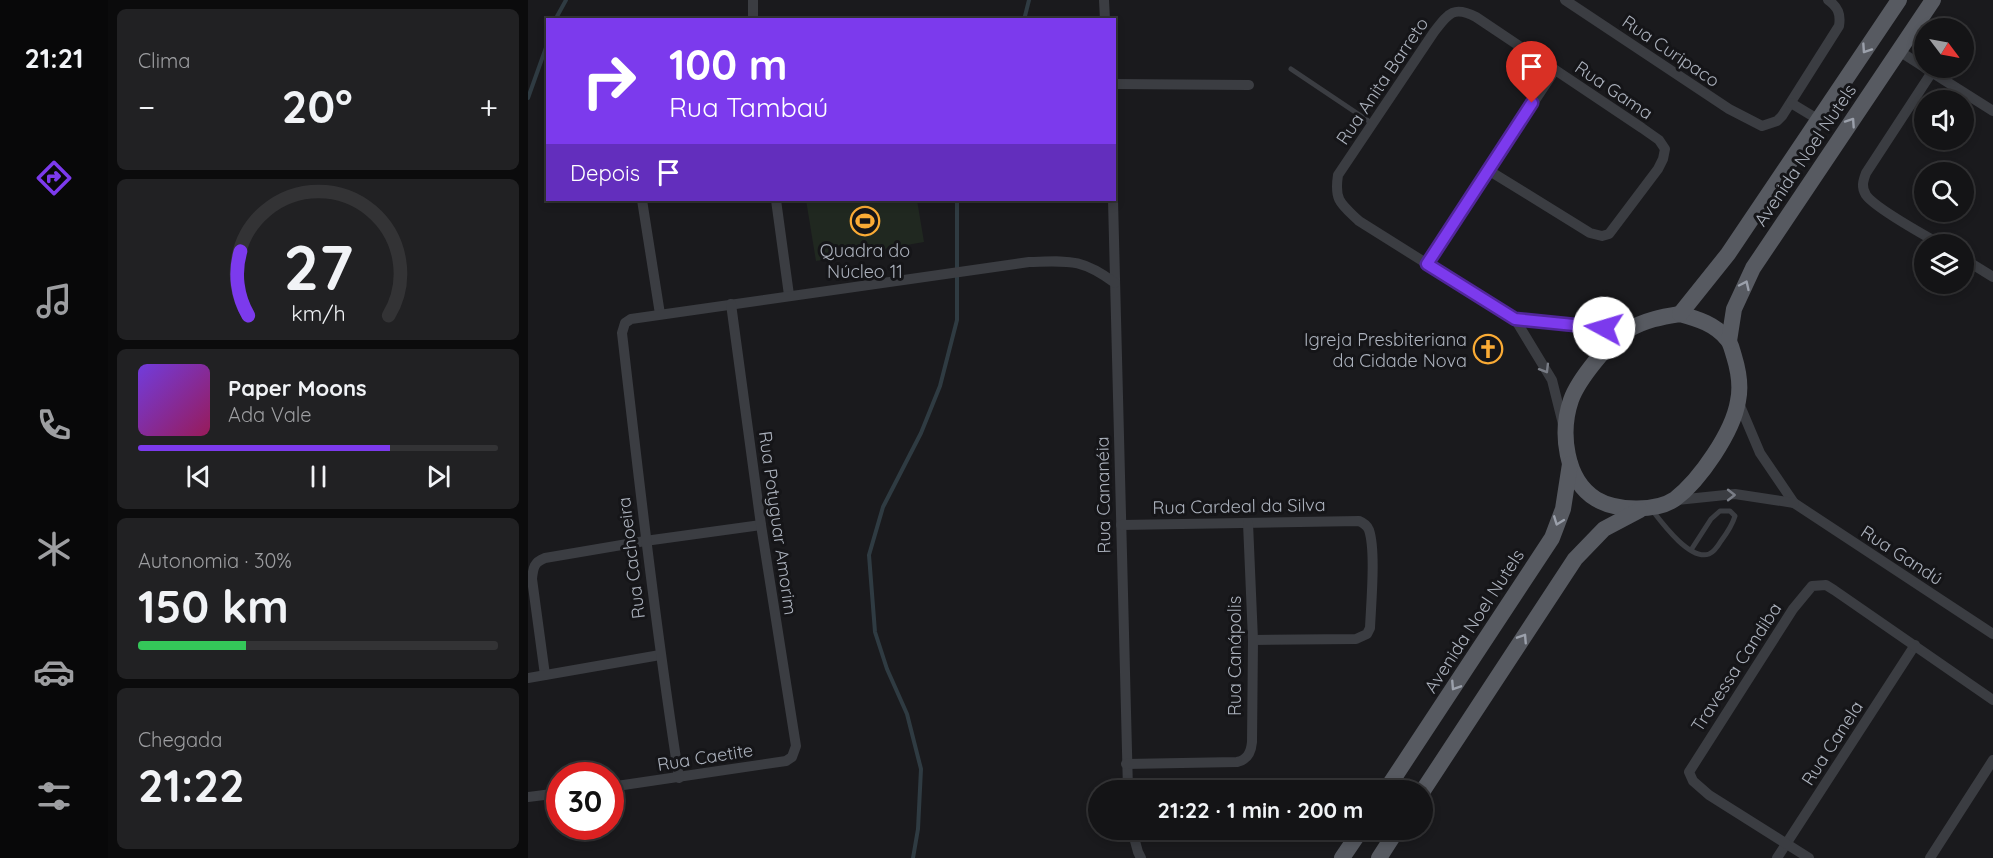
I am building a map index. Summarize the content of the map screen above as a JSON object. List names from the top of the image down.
{
  "streets": {
    "main road": ["Avenida Noel Nutels"],
    "street": [
      "Rua Curipaco",
      "Rua Anita Barreto",
      "Rua Gama",
      "Rua Cananéia",
      "Rua Cardeal da Silva",
      "Rua Potyguar Amorim",
      "Rua Gandú",
      "Rua Cachoeira",
      "Rua Canápolis",
      "Travessa Candiba",
      "Rua Canela",
      "Rua Caetite"
    ]
  },
  "crossings": [
    ["Rua Anita Barreto", "Rua Gama"],
    ["Avenida Noel Nutels", "Rua Gandú"],
    ["Rua Cananéia", "Rua Cardeal da Silva"],
    ["Rua Cananéia", "Rua Canápolis"],
    ["Rua Cardeal da Silva", "Rua Canápolis"],
    ["Rua Potyguar Amorim", "Rua Caetite"],
    ["Rua Cachoeira", "Rua Caetite"],
    ["Travessa Candiba", "Rua Canela"]
  ],
  "places": {
    "sports": ["Quadra do Núcleo 11"],
    "church": ["Igreja Presbiteriana da Cidade Nova"]
  },
  "north": "bottom right",
  "page": {
    "tabs": "21:21",
    "tile": [
      "Clima",
      ["Autonomia · 30%", "150 km"],
      ["Chegada", "21:22"]
    ],
    "turn": ["100 m", "Rua Tambaú"],
    "heat": ["−", "20°", "+"],
    "then": "Depois",
    "song": ["Paper Moons", "Ada Vale"],
    "limit": "30",
    "trip": "21:22 · 1 min · 200 m",
    "gauge": ["27", "km/h"]
  }
}
